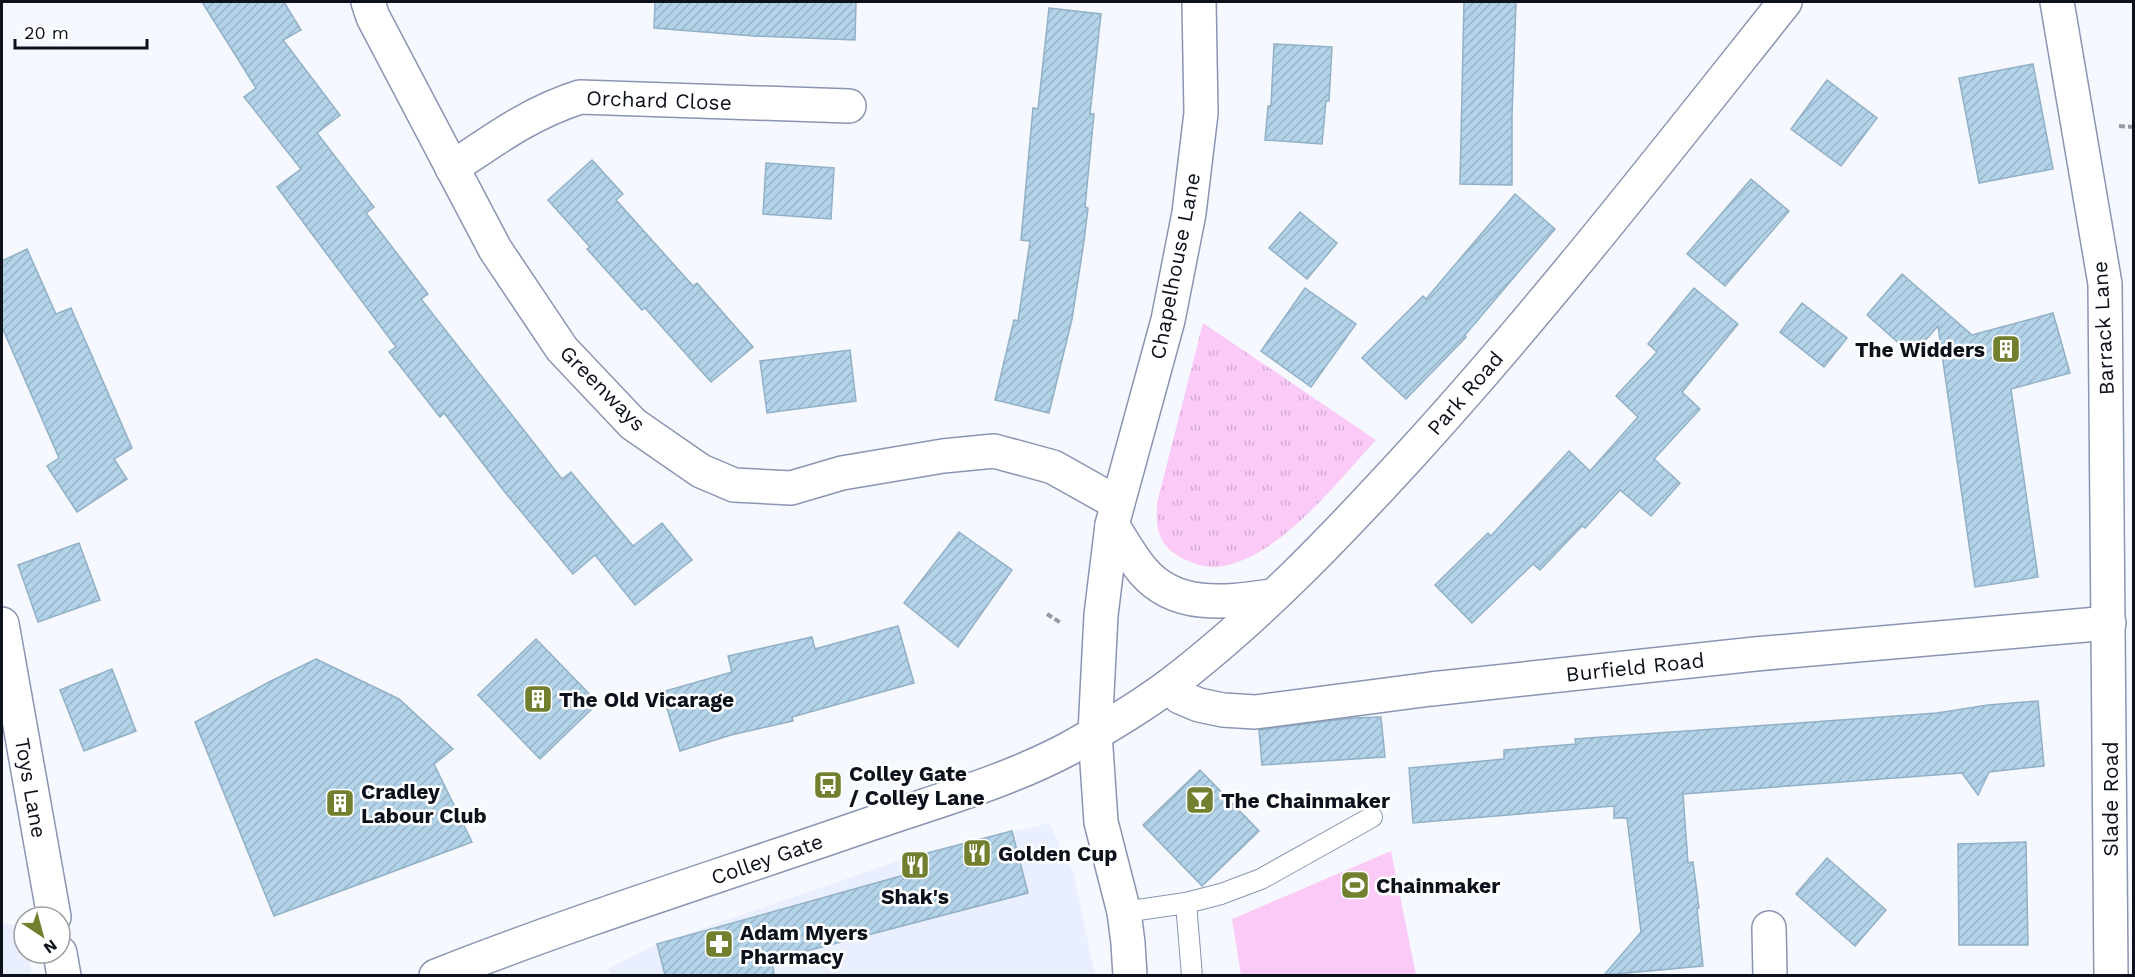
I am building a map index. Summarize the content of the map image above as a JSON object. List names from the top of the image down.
{
  "streets": {
    "main road": [
      "Orchard Close",
      "Chapelhouse Lane",
      "Barrack Lane",
      "Greenways",
      "Park Road",
      "Burfield Road",
      "Toys Lane",
      "Slade Road",
      "Colley Gate"
    ]
  },
  "crossings": [
    ["Orchard Close", "Greenways"],
    ["Chapelhouse Lane", "Greenways"],
    ["Chapelhouse Lane", "Park Road"],
    ["Chapelhouse Lane", "Colley Gate"],
    ["Barrack Lane", "Burfield Road"],
    ["Barrack Lane", "Slade Road"],
    ["Park Road", "Burfield Road"],
    ["Park Road", "Colley Gate"],
    ["Burfield Road", "Slade Road"]
  ],
  "places": {
    "building": ["The Widders", "The Old Vicarage", "Cradley Labour Club"],
    "bus stop": ["Colley Gate / Colley Lane"],
    "bar": ["The Chainmaker"],
    "restaurant": ["Golden Cup", "Shak's"],
    "sports": ["Chainmaker"],
    "pharmacy": ["Adam Myers Pharmacy"]
  },
  "scale_bar": "20 m",
  "north": "bottom right"
}
